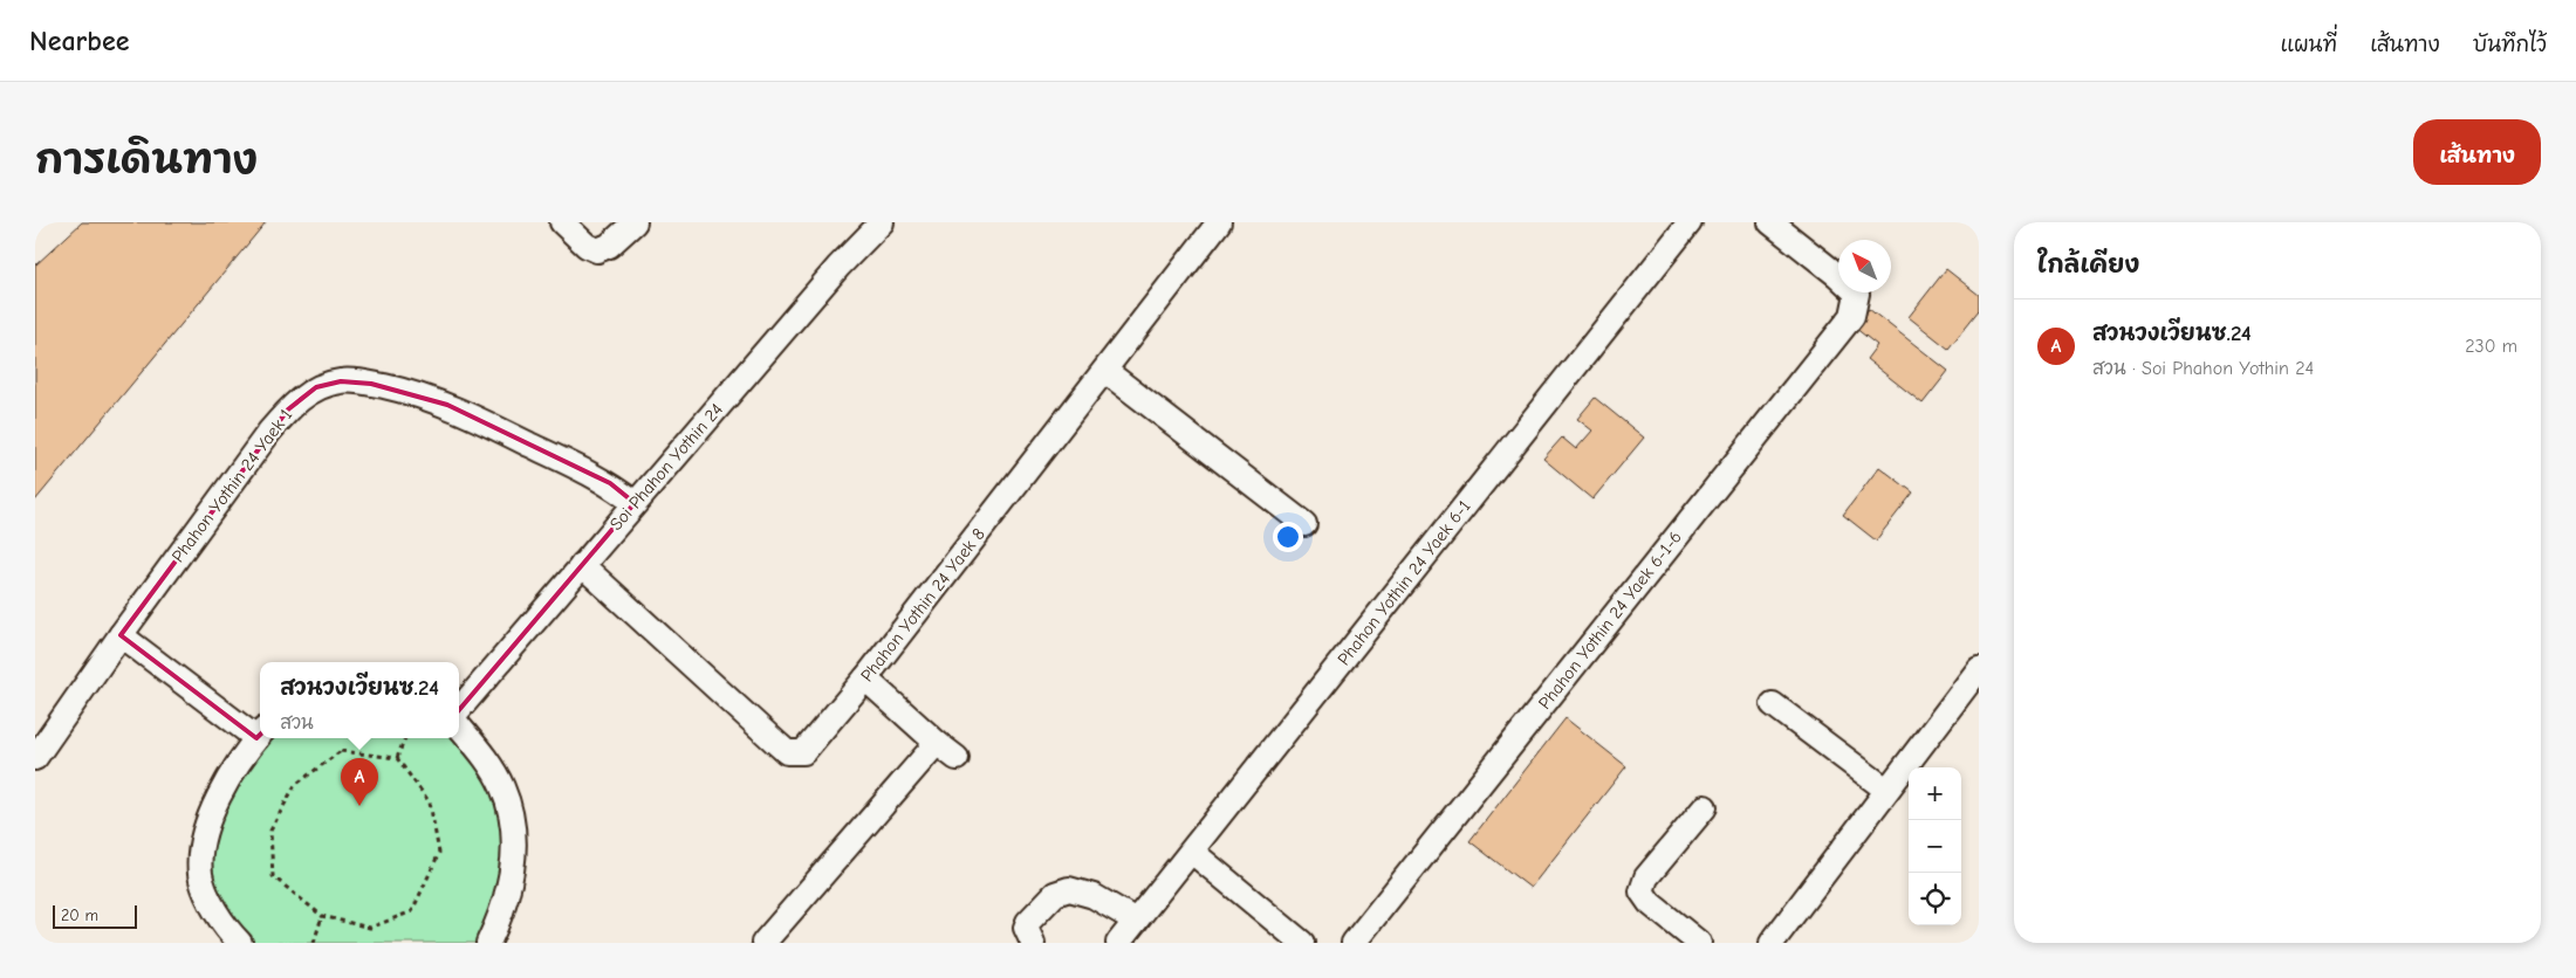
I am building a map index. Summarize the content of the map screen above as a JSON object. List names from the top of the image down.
{
  "streets": {
    "street": [
      "Soi Phahon Yothin 24",
      "Phahon Yothin 24 Yaek 1",
      "Phahon Yothin 24 Yaek 6-1",
      "Phahon Yothin 24 Yaek 8",
      "Phahon Yothin 24 Yaek 6-1-6"
    ]
  },
  "crossings": [
    ["Soi Phahon Yothin 24", "Phahon Yothin 24 Yaek 1"],
    ["Soi Phahon Yothin 24", "Phahon Yothin 24 Yaek 8"]
  ],
  "scale_bar": "20 m",
  "north": "top left",
  "page": {
    "header": "Nearbee",
    "nav": ["แผนที่", "เส้นทาง", "บันทึกไว้"],
    "title": "การเดินทาง",
    "buttons": "เส้นทาง",
    "heading": "ใกล้เคียง",
    "list": [
      {
        "mark": "A",
        "name": "สวนวงเวียนซ.24",
        "note": "สวน · Soi Phahon Yothin 24",
        "value": "230 m"
      }
    ],
    "popup": ["สวนวงเวียนซ.24", "สวน"],
    "pins": "A",
    "map_buttons": ["+", "−"],
    "scale": "20 m"
  }
}
